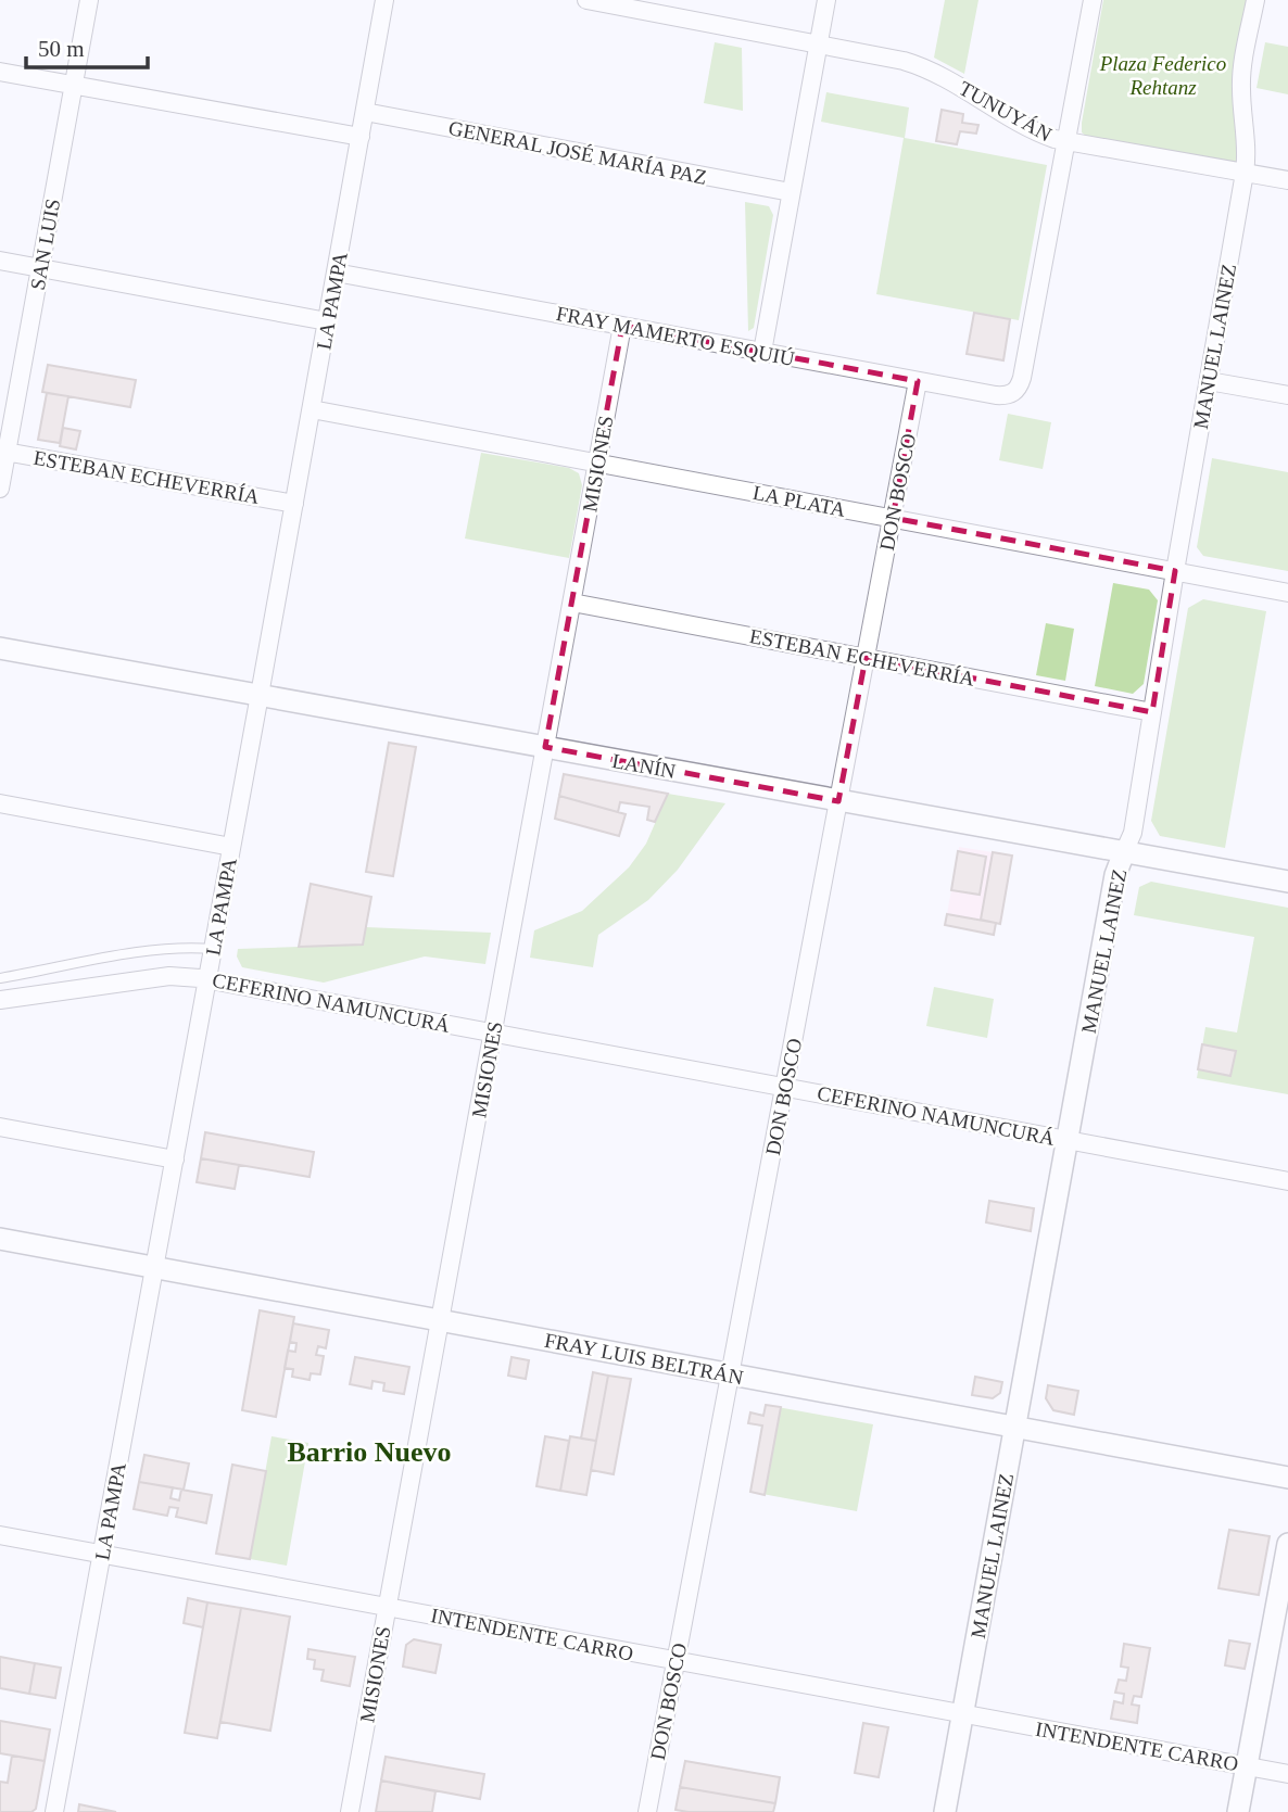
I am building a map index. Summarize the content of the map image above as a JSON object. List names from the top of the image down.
{
  "streets": {
    "street": [
      "TUNUYÁN",
      "GENERAL JOSÉ MARÍA PAZ",
      "SAN LUIS",
      "LA PAMPA",
      "FRAY MAMERTO ESQUIÚ",
      "MANUEL LAINEZ",
      "MISIONES",
      "ESTEBAN ECHEVERRÍA",
      "DON BOSCO",
      "LA PLATA",
      "LANÍN",
      "CEFERINO NAMUNCURÁ",
      "FRAY LUIS BELTRÁN",
      "INTENDENTE CARRO"
    ]
  },
  "crossings": [
    ["TUNUYÁN", "FRAY MAMERTO ESQUIÚ"],
    ["TUNUYÁN", "MANUEL LAINEZ"],
    ["GENERAL JOSÉ MARÍA PAZ", "LA PAMPA"],
    ["SAN LUIS", "ESTEBAN ECHEVERRÍA"],
    ["LA PAMPA", "FRAY MAMERTO ESQUIÚ"],
    ["LA PAMPA", "ESTEBAN ECHEVERRÍA"],
    ["LA PAMPA", "LA PLATA"],
    ["LA PAMPA", "LANÍN"],
    ["LA PAMPA", "CEFERINO NAMUNCURÁ"],
    ["LA PAMPA", "FRAY LUIS BELTRÁN"],
    ["LA PAMPA", "INTENDENTE CARRO"],
    ["FRAY MAMERTO ESQUIÚ", "MISIONES"],
    ["FRAY MAMERTO ESQUIÚ", "DON BOSCO"],
    ["MANUEL LAINEZ", "ESTEBAN ECHEVERRÍA"],
    ["MANUEL LAINEZ", "LA PLATA"],
    ["MANUEL LAINEZ", "LANÍN"],
    ["MANUEL LAINEZ", "CEFERINO NAMUNCURÁ"],
    ["MANUEL LAINEZ", "FRAY LUIS BELTRÁN"],
    ["MANUEL LAINEZ", "INTENDENTE CARRO"],
    ["MISIONES", "ESTEBAN ECHEVERRÍA"],
    ["MISIONES", "LA PLATA"],
    ["MISIONES", "LANÍN"],
    ["MISIONES", "CEFERINO NAMUNCURÁ"],
    ["MISIONES", "FRAY LUIS BELTRÁN"],
    ["MISIONES", "INTENDENTE CARRO"],
    ["ESTEBAN ECHEVERRÍA", "DON BOSCO"],
    ["DON BOSCO", "LA PLATA"],
    ["DON BOSCO", "LANÍN"],
    ["DON BOSCO", "CEFERINO NAMUNCURÁ"],
    ["DON BOSCO", "FRAY LUIS BELTRÁN"],
    ["DON BOSCO", "INTENDENTE CARRO"]
  ],
  "districts": ["Barrio Nuevo"],
  "parks": ["Plaza Federico Rehtanz"],
  "scale_bar": "50 m"
}
